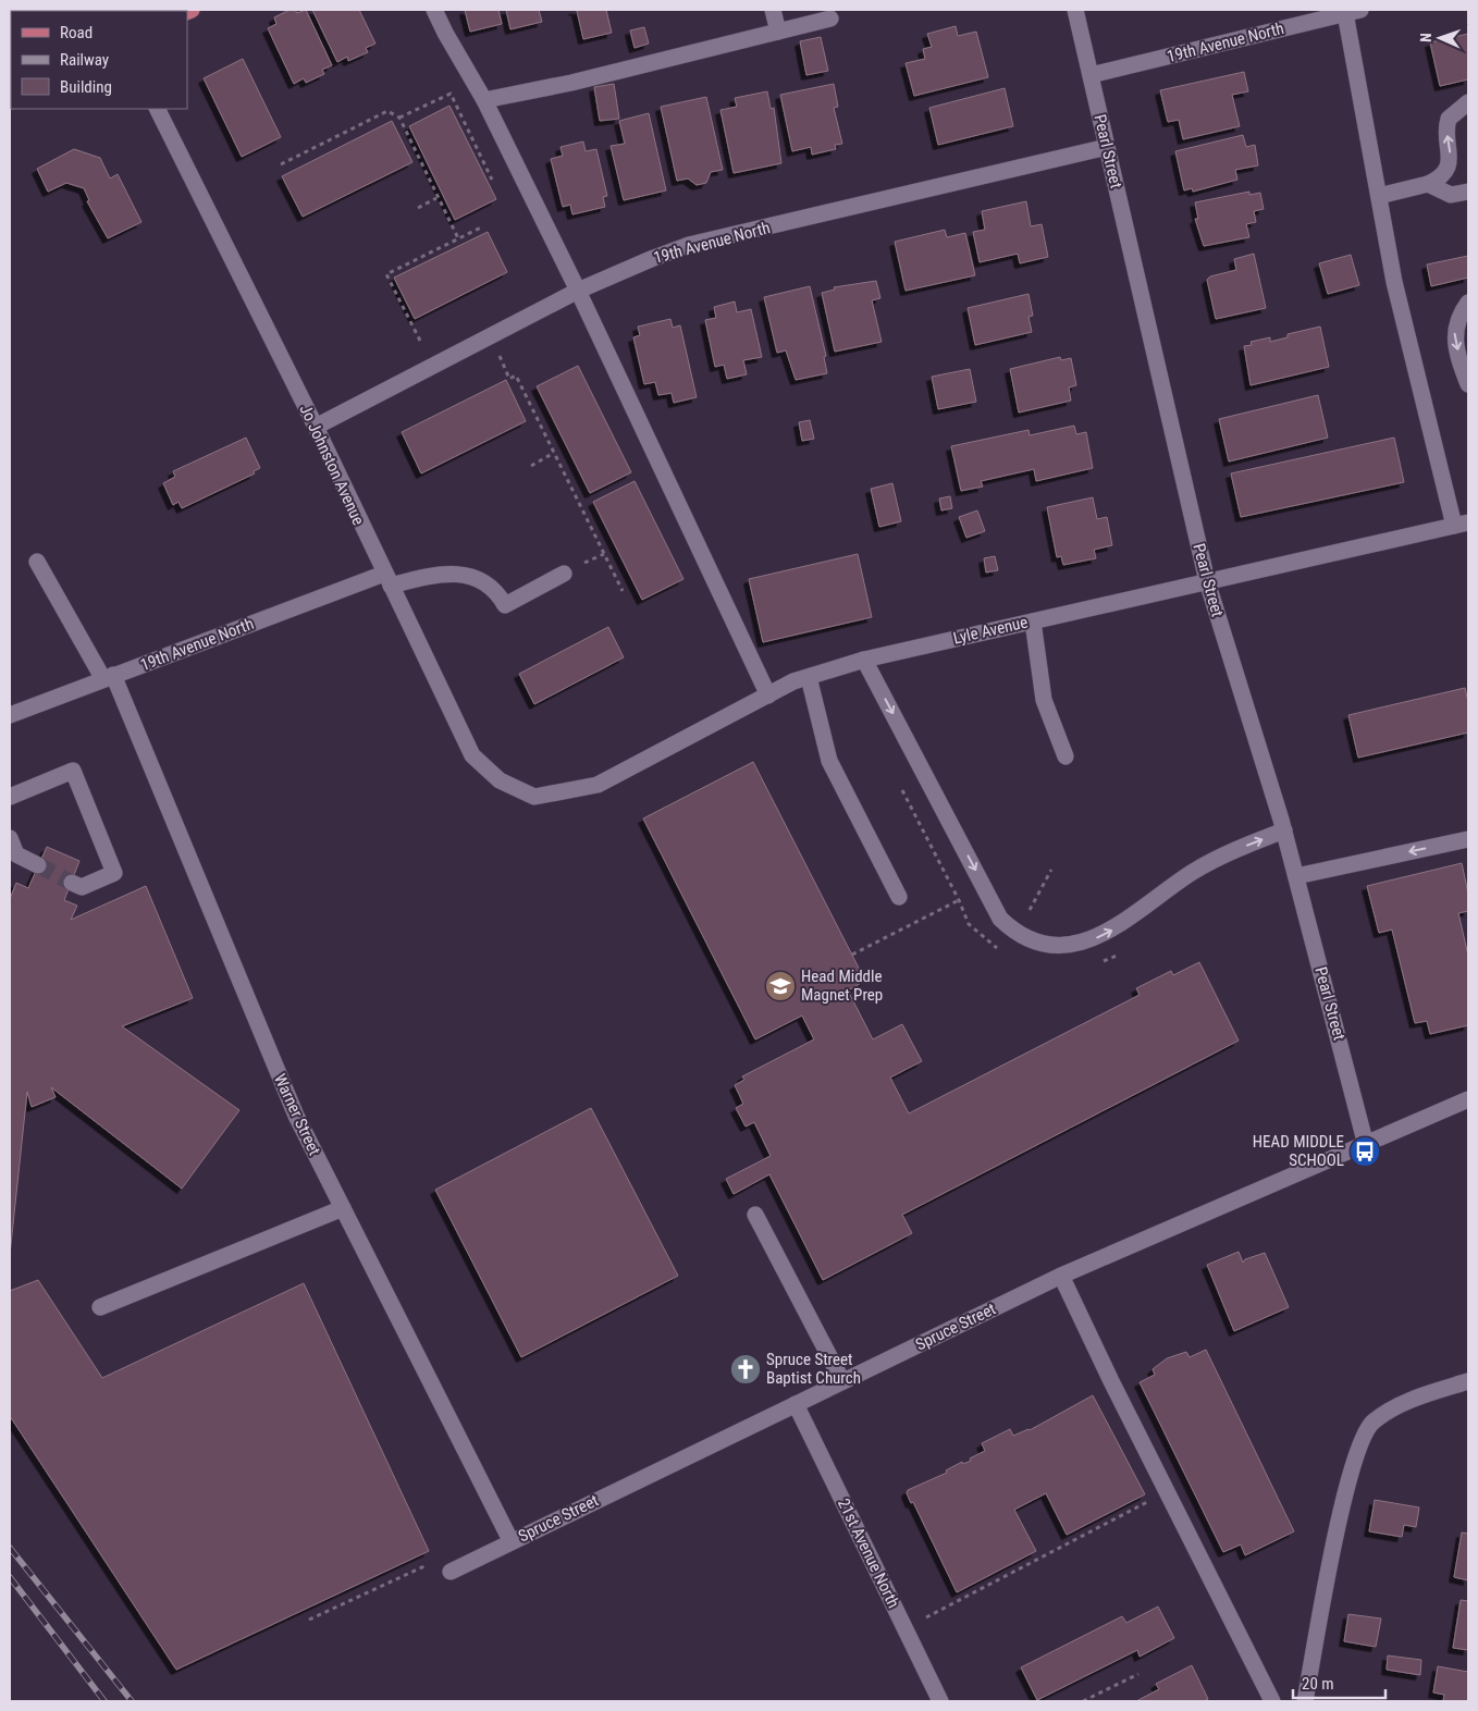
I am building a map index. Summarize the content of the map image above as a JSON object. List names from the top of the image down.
{
  "streets": {
    "street": [
      "19th Avenue North",
      "Pearl Street",
      "Jo Johnston Avenue",
      "Lyle Avenue",
      "Warner Street",
      "Spruce Street",
      "21st Avenue North"
    ]
  },
  "crossings": [
    ["19th Avenue North", "Pearl Street"],
    ["19th Avenue North", "Jo Johnston Avenue"],
    ["19th Avenue North", "Warner Street"],
    ["Pearl Street", "Lyle Avenue"],
    ["Pearl Street", "Spruce Street"],
    ["Jo Johnston Avenue", "Lyle Avenue"],
    ["Warner Street", "Spruce Street"],
    ["Spruce Street", "21st Avenue North"]
  ],
  "places": {
    "school or university": ["Head Middle Magnet Prep"],
    "bus stop": ["HEAD MIDDLE SCHOOL"],
    "church": ["Spruce Street Baptist Church"]
  },
  "legend": ["Road", "Railway", "Building"],
  "scale_bar": "20 m",
  "north": "left"
}
